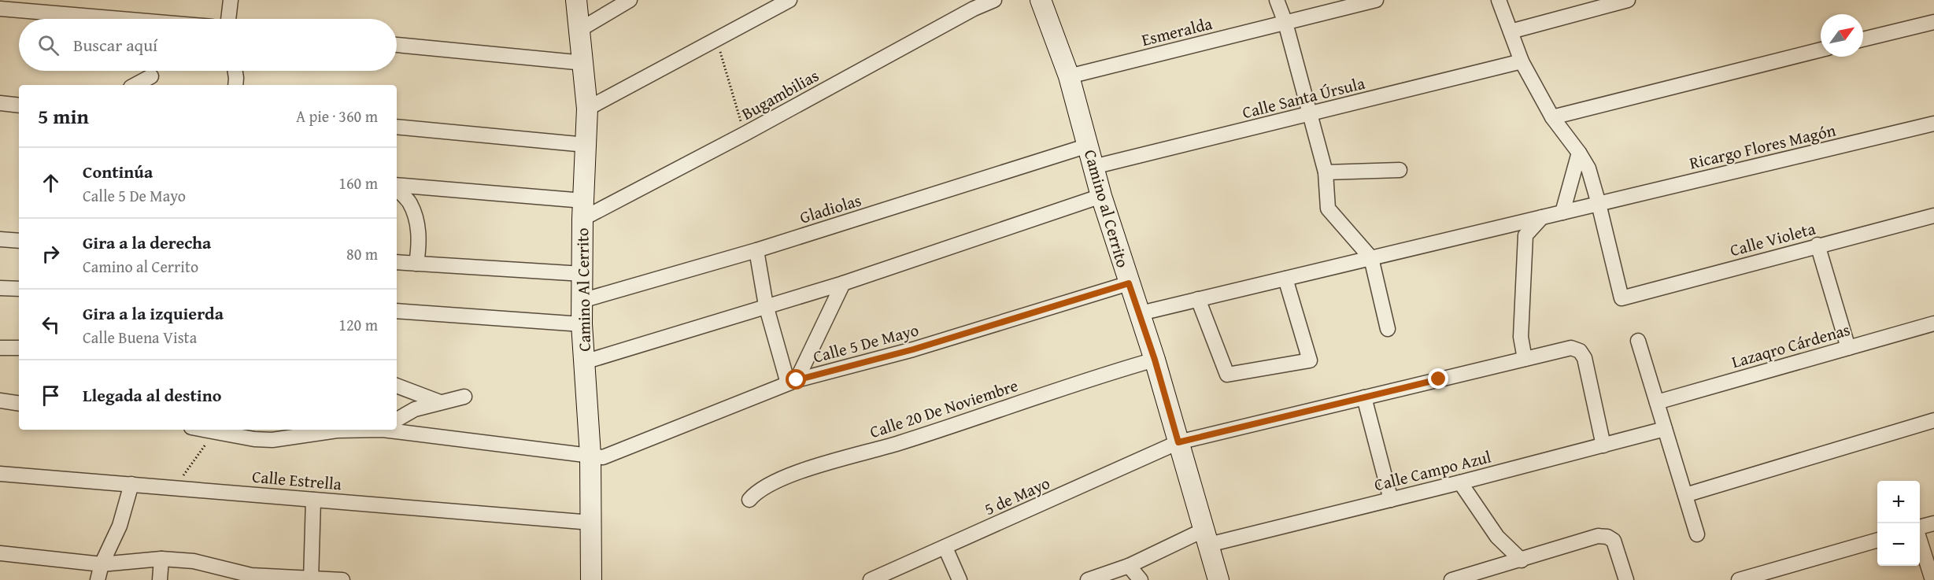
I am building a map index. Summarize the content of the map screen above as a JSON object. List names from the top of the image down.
{
  "streets": {
    "main road": ["Camino al Cerrito", "Camino Al Cerrito"],
    "street": [
      "Esmeralda",
      "Bugambilias",
      "Calle Santa Úrsula",
      "Ricargo Flores Magón",
      "Gladiolas",
      "Calle Violeta",
      "Calle 5 De Mayo",
      "Lazaqro Cárdenas",
      "Calle 20 De Noviembre",
      "Calle Campo Azul",
      "Calle Estrella",
      "5 de Mayo"
    ]
  },
  "crossings": [
    ["Esmeralda", "Camino al Cerrito"],
    ["Bugambilias", "Camino Al Cerrito"],
    ["Calle Santa Úrsula", "Camino al Cerrito"],
    ["Ricargo Flores Magón", "Calle Violeta"],
    ["Gladiolas", "Camino al Cerrito"],
    ["Gladiolas", "Camino Al Cerrito"],
    ["Camino al Cerrito", "Calle 5 De Mayo"],
    ["Camino al Cerrito", "Calle 20 De Noviembre"],
    ["Camino al Cerrito", "Calle Campo Azul"],
    ["Camino al Cerrito", "5 de Mayo"],
    ["Camino Al Cerrito", "Calle 5 De Mayo"],
    ["Camino Al Cerrito", "Calle Estrella"],
    ["Calle Campo Azul", "5 de Mayo"]
  ],
  "north": "top right",
  "page": {
    "search": "Buscar aquí",
    "heading": ["5 min", "A pie · 360 m"],
    "list": [
      ["Continúa", "Calle 5 De Mayo", "160 m"],
      ["Gira a la derecha", "Camino al Cerrito", "80 m"],
      ["Gira a la izquierda", "Calle Buena Vista", "120 m"],
      "Llegada al destino"
    ],
    "map_buttons": ["+", "−"]
  }
}
